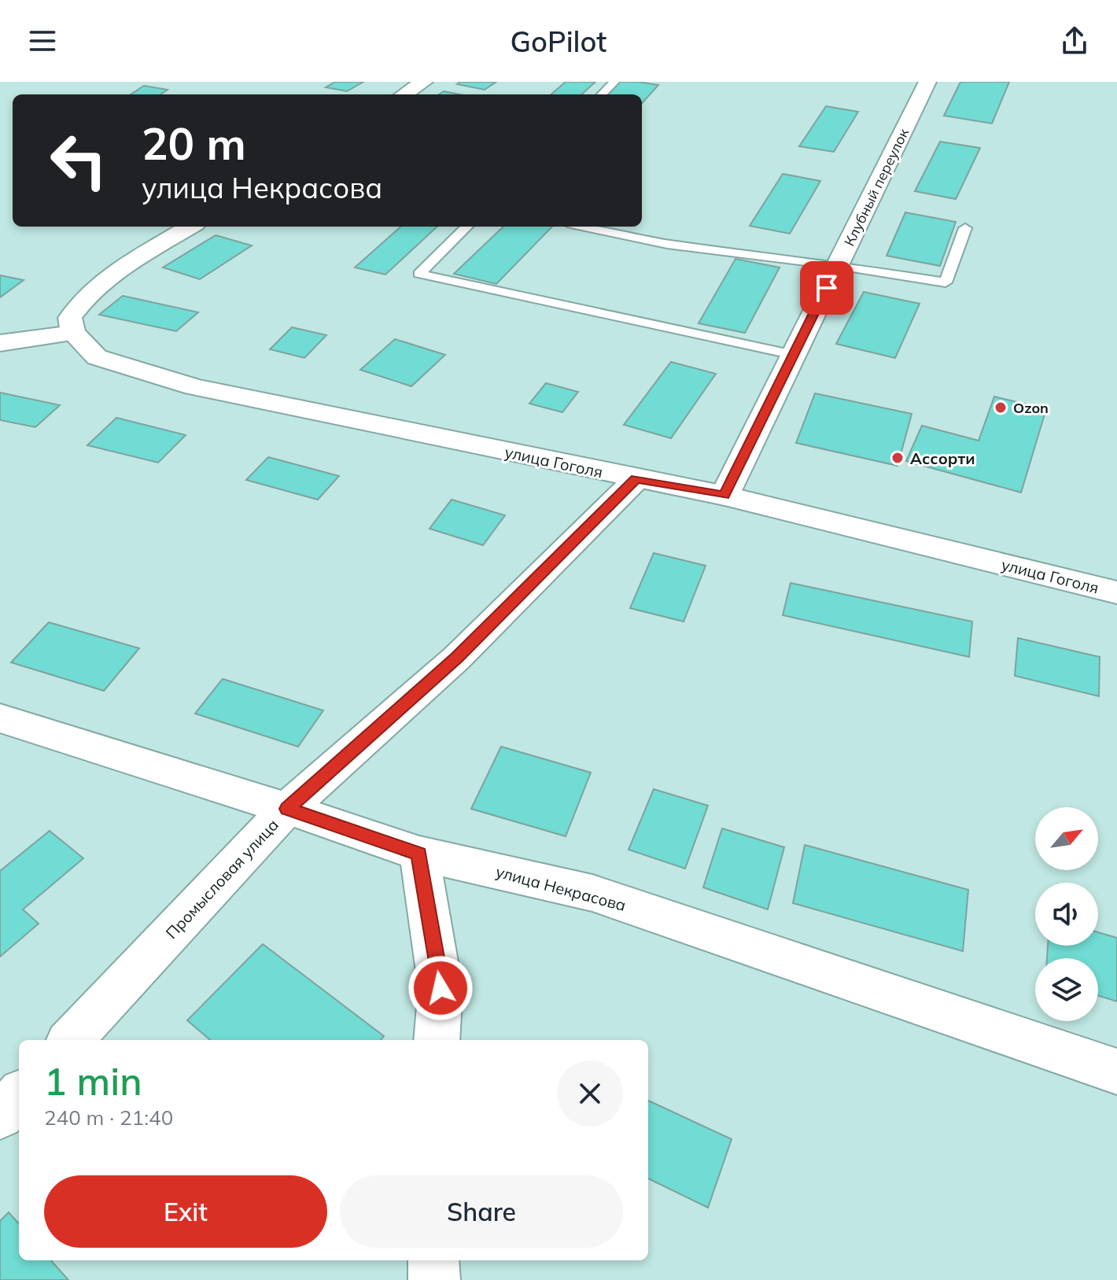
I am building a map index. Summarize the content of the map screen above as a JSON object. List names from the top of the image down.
{
  "streets": {
    "street": [
      "Клубный переулок",
      "улица Гоголя",
      "Промысловая улица",
      "улица Некрасова"
    ]
  },
  "crossings": [
    ["Клубный переулок", "улица Гоголя"],
    ["улица Гоголя", "Промысловая улица"],
    ["Промысловая улица", "улица Некрасова"]
  ],
  "places": ["Ozon", "Ассорти"],
  "north": "top right",
  "page": {
    "header": "GoPilot",
    "turn": ["20 m", "улица Некрасова"],
    "heading": ["1 min", "240 m · 21:40"],
    "buttons": ["Exit", "Share"]
  }
}
